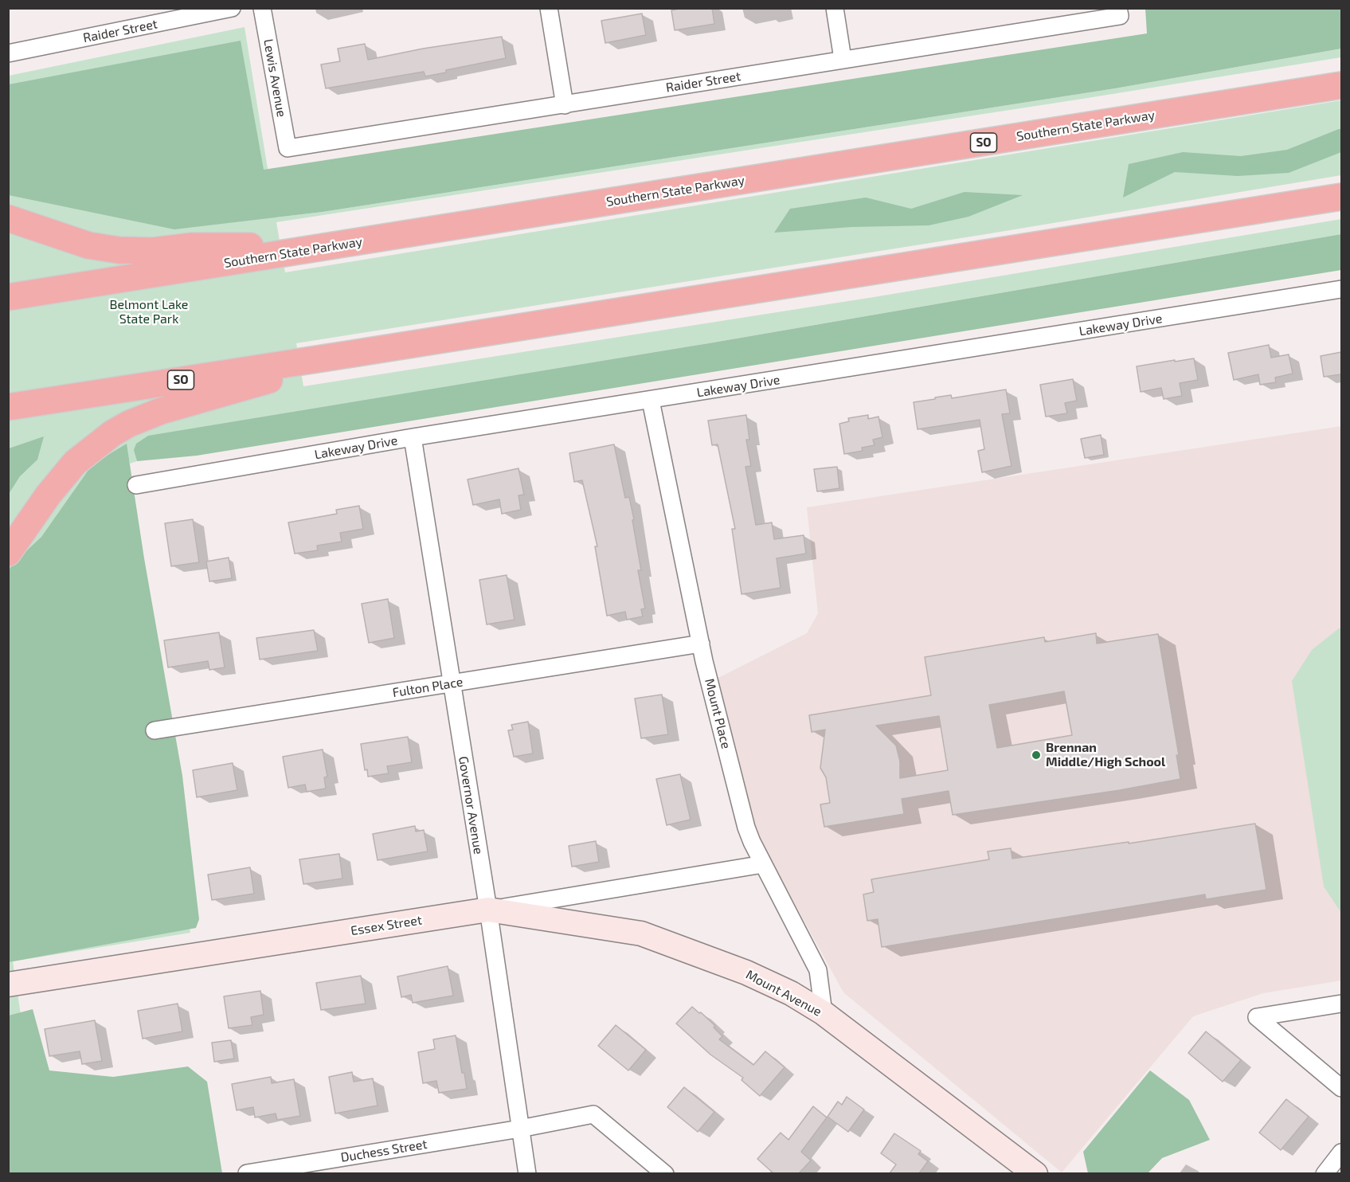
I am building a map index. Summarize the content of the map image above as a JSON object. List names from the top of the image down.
{
  "streets": {
    "highway": ["Southern State Parkway", "SO"],
    "street": [
      "Raider Street",
      "Lewis Avenue",
      "Lakeway Drive",
      "Fulton Place",
      "Mount Place",
      "Governor Avenue",
      "Essex Street",
      "Mount Avenue",
      "Duchess Street"
    ]
  },
  "crossings": [
    ["Raider Street", "Lewis Avenue"],
    ["Lakeway Drive", "Mount Place"],
    ["Lakeway Drive", "Governor Avenue"],
    ["Fulton Place", "Mount Place"],
    ["Fulton Place", "Governor Avenue"],
    ["Mount Place", "Essex Street"],
    ["Mount Place", "Mount Avenue"],
    ["Governor Avenue", "Essex Street"],
    ["Governor Avenue", "Mount Avenue"],
    ["Governor Avenue", "Duchess Street"],
    ["Essex Street", "Mount Avenue"]
  ],
  "parks": ["Belmont Lake State Park"],
  "places": ["Brennan Middle/High School"]
}
